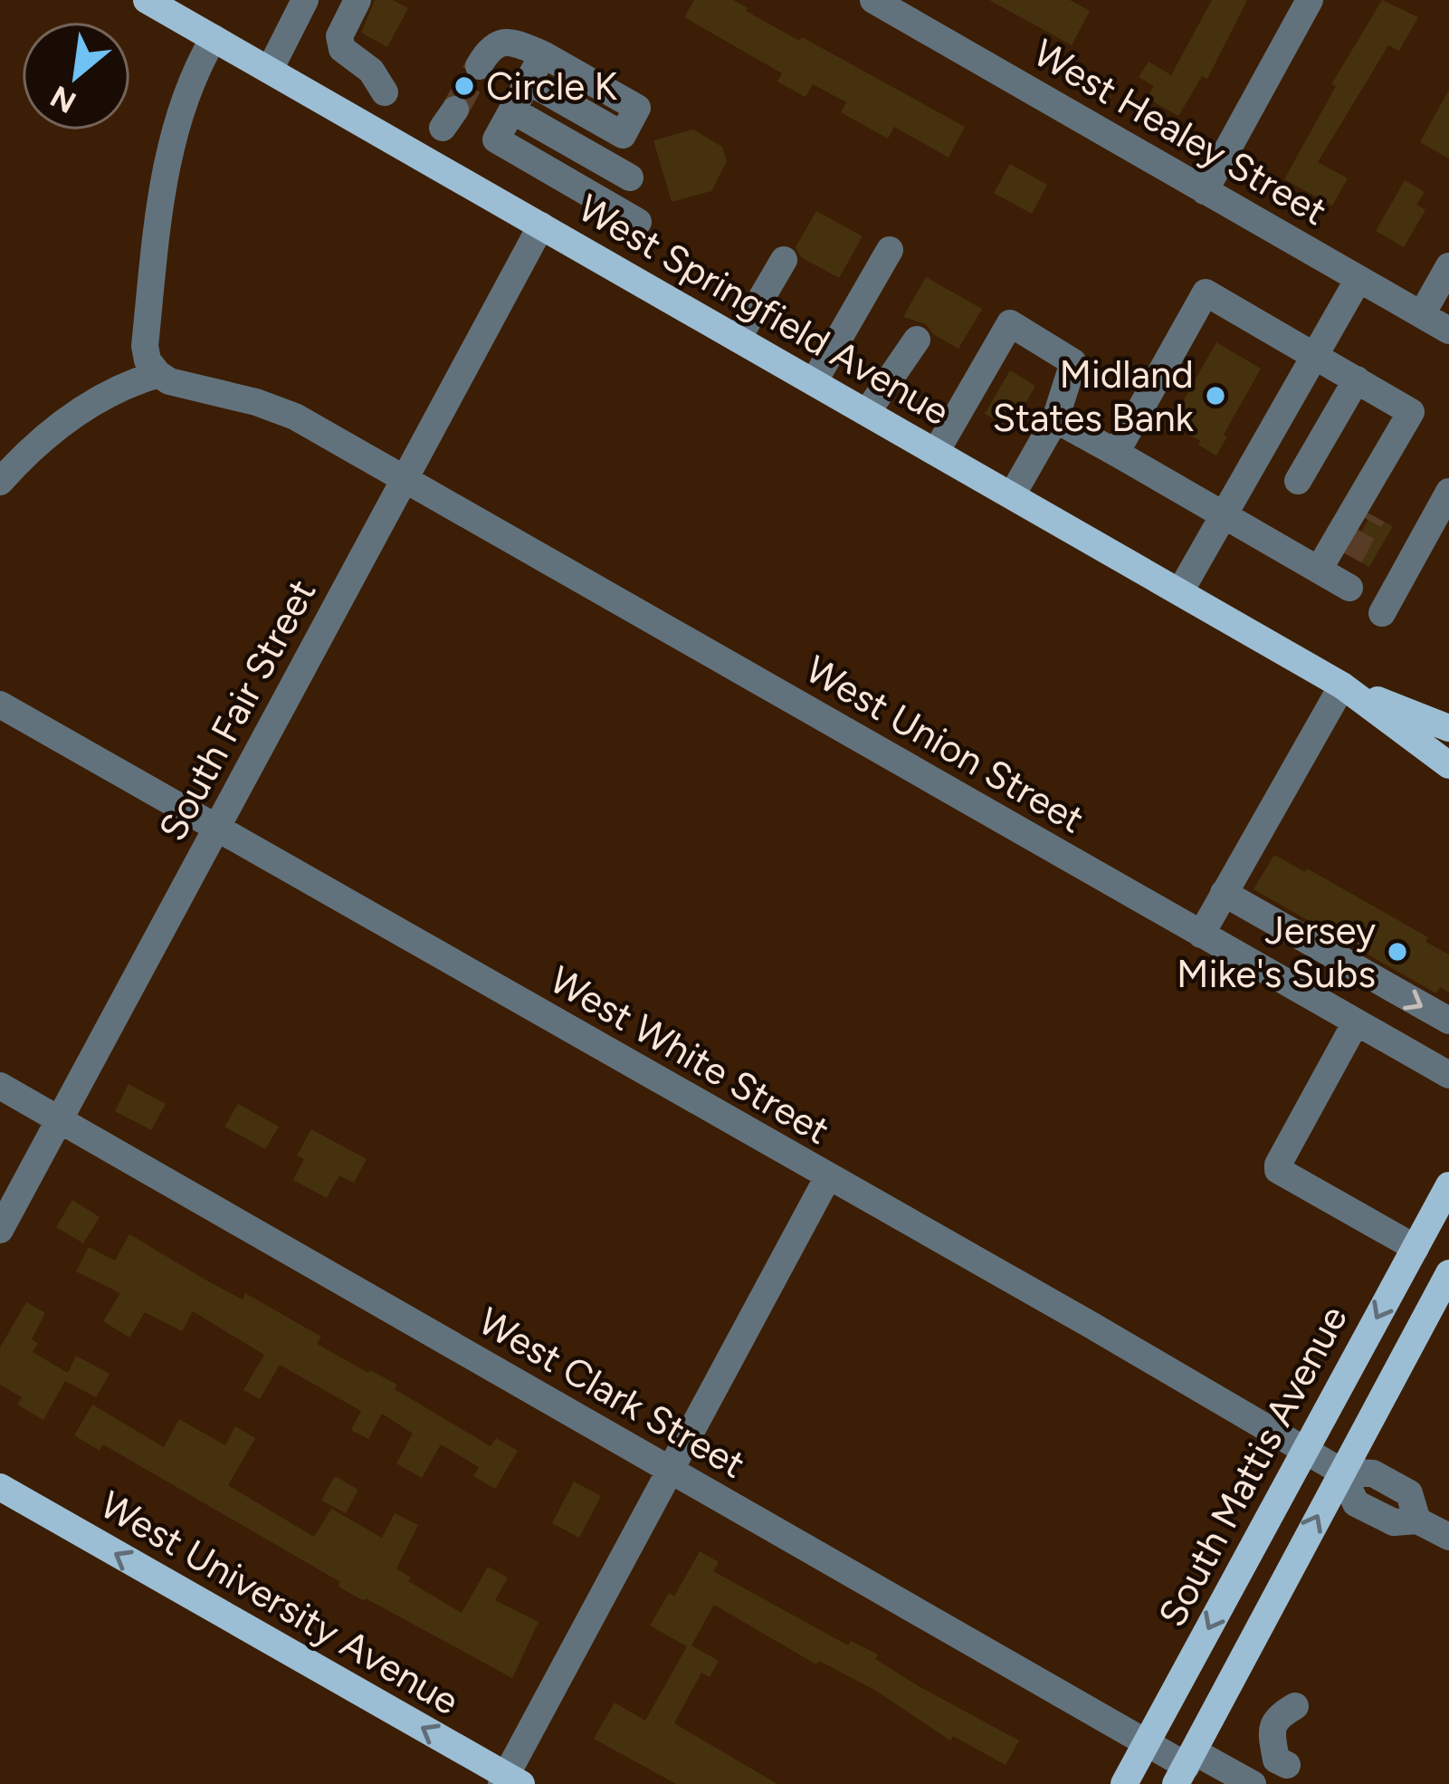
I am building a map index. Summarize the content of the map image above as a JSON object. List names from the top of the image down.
{
  "streets": {
    "main road": ["West Springfield Avenue", "South Mattis Avenue", "West University Avenue"],
    "street": [
      "West Healey Street",
      "South Fair Street",
      "West Union Street",
      "West White Street",
      "West Clark Street"
    ]
  },
  "crossings": [
    ["West Springfield Avenue", "South Fair Street"],
    ["South Fair Street", "West Union Street"],
    ["South Fair Street", "West White Street"],
    ["South Fair Street", "West Clark Street"],
    ["West White Street", "South Mattis Avenue"],
    ["West Clark Street", "South Mattis Avenue"]
  ],
  "one_way": ["West University Avenue"],
  "places": ["Circle K", "Midland States Bank", "Jersey Mike's Subs"],
  "north": "bottom left"
}
